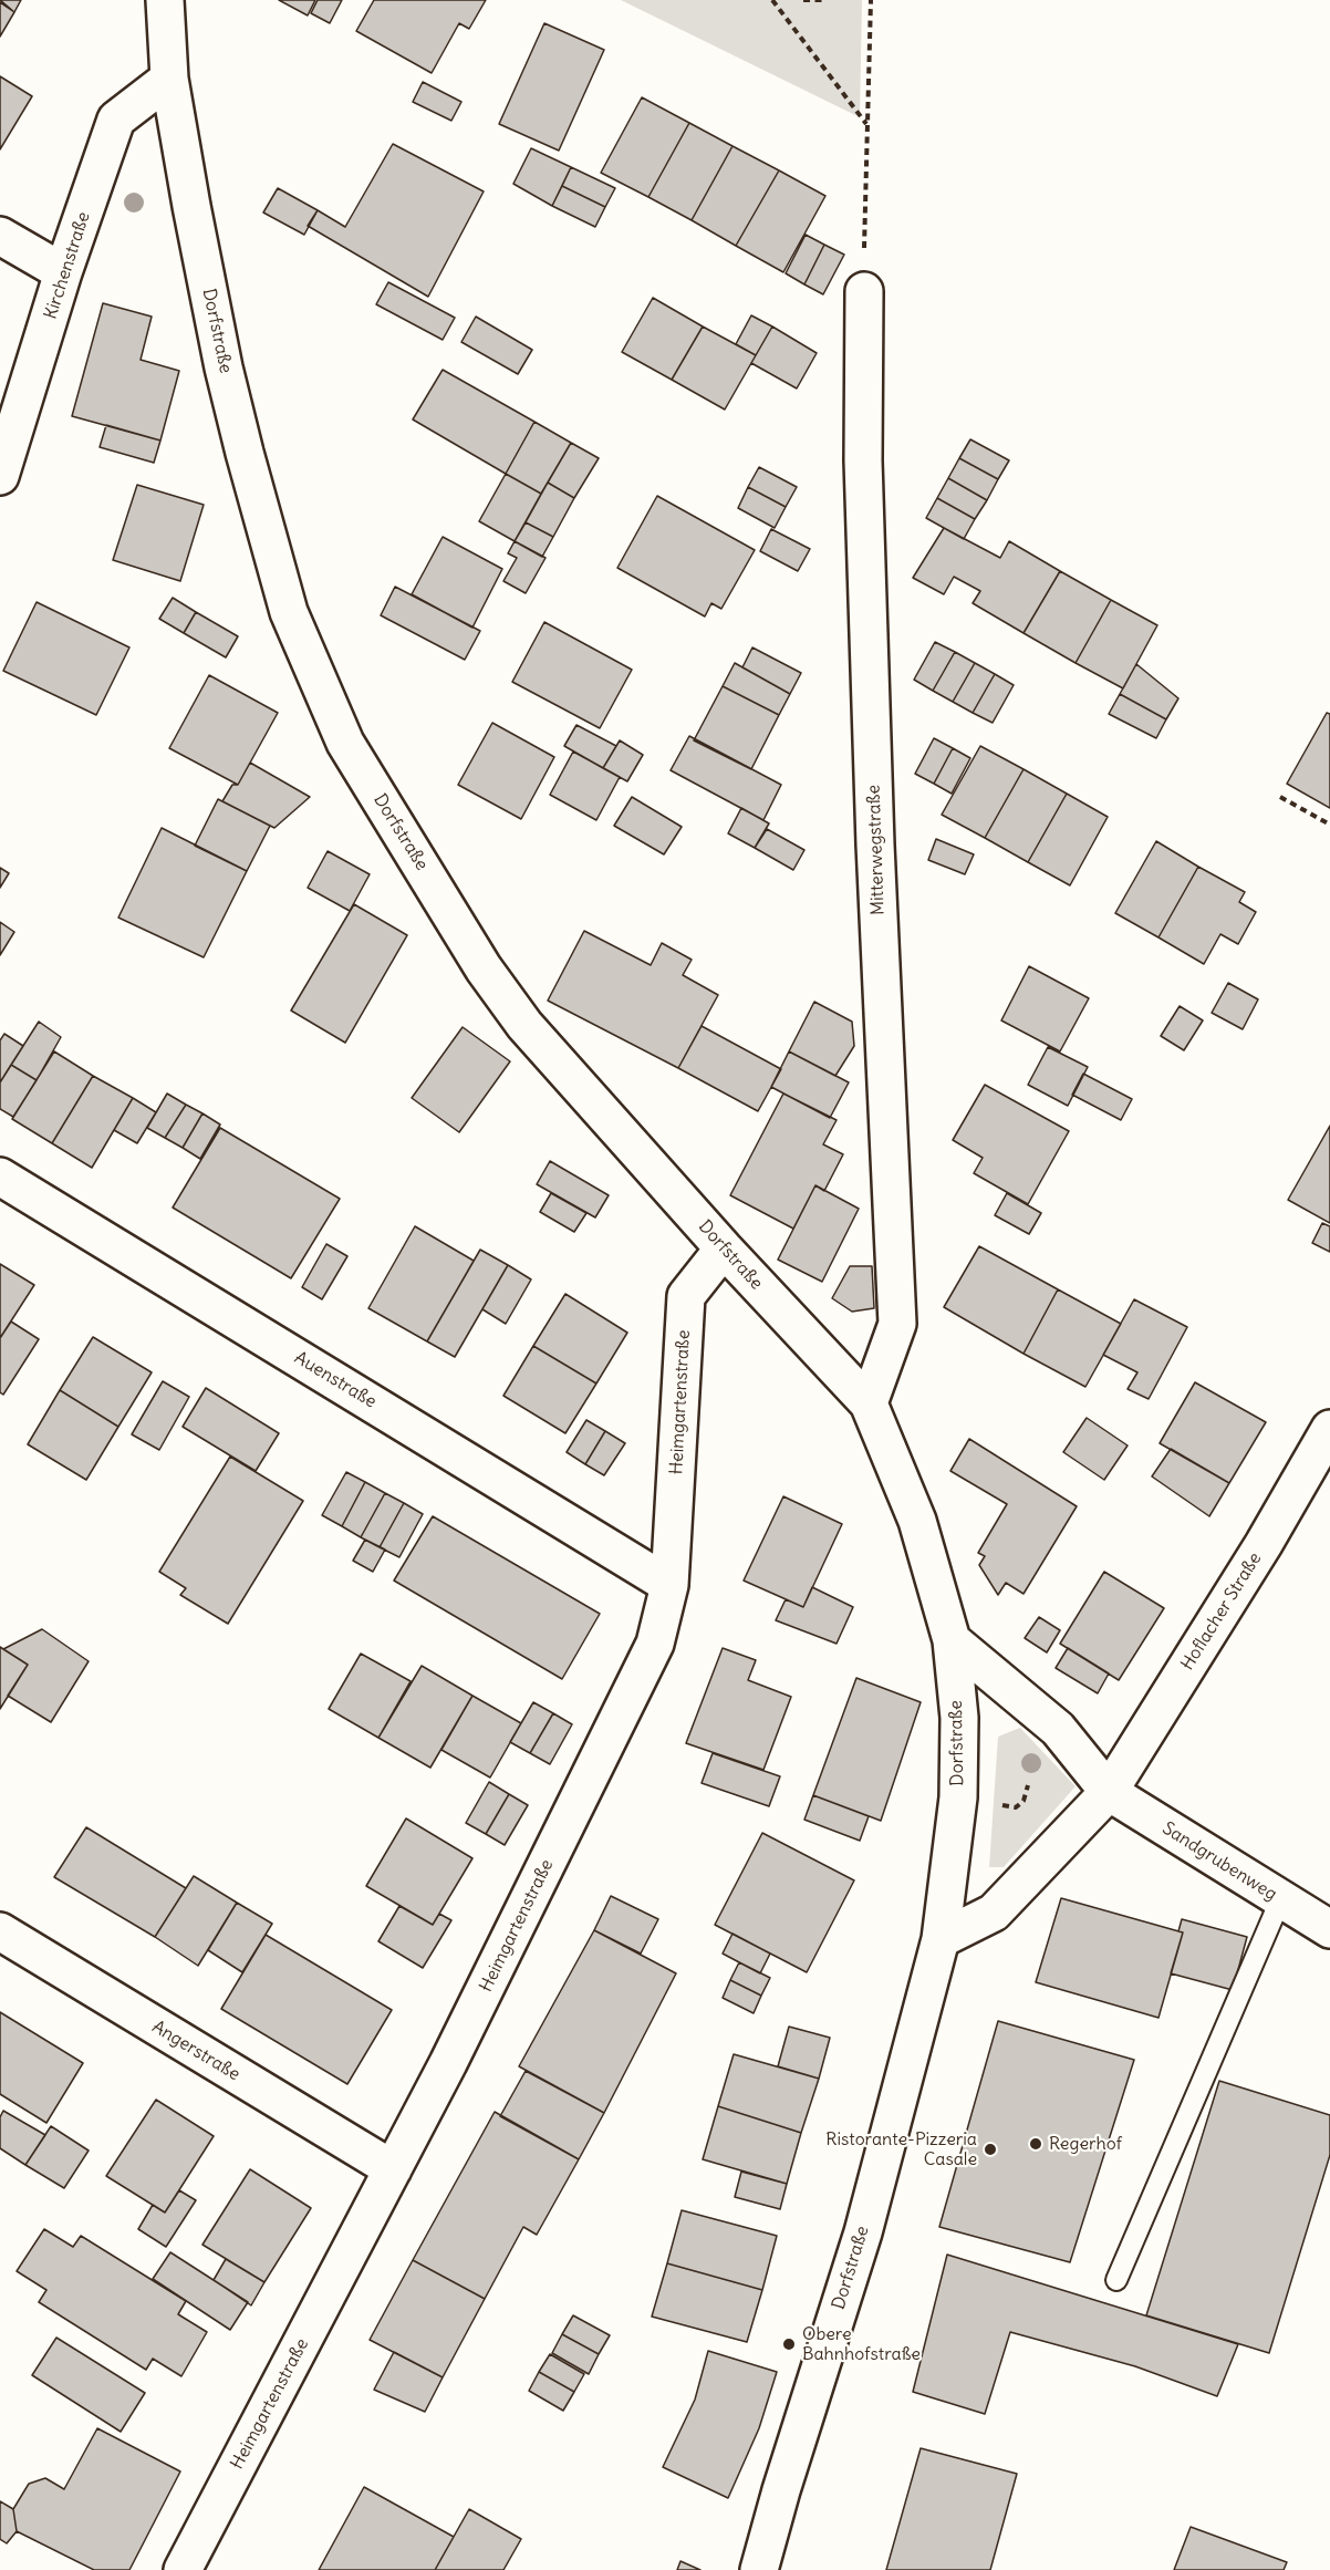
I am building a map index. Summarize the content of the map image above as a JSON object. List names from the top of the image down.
{
  "streets": {
    "street": [
      "Kirchenstraße",
      "Dorfstraße",
      "Mitterwegstraße",
      "Auenstraße",
      "Heimgartenstraße",
      "Hoflacher Straße",
      "Sandgrubenweg",
      "Angerstraße"
    ]
  },
  "crossings": [
    ["Kirchenstraße", "Dorfstraße"],
    ["Dorfstraße", "Mitterwegstraße"],
    ["Dorfstraße", "Heimgartenstraße"],
    ["Dorfstraße", "Hoflacher Straße"],
    ["Auenstraße", "Heimgartenstraße"],
    ["Heimgartenstraße", "Angerstraße"],
    ["Hoflacher Straße", "Sandgrubenweg"]
  ],
  "places": ["Regerhof", "Ristorante-Pizzeria Casale", "Obere Bahnhofstraße"]
}
